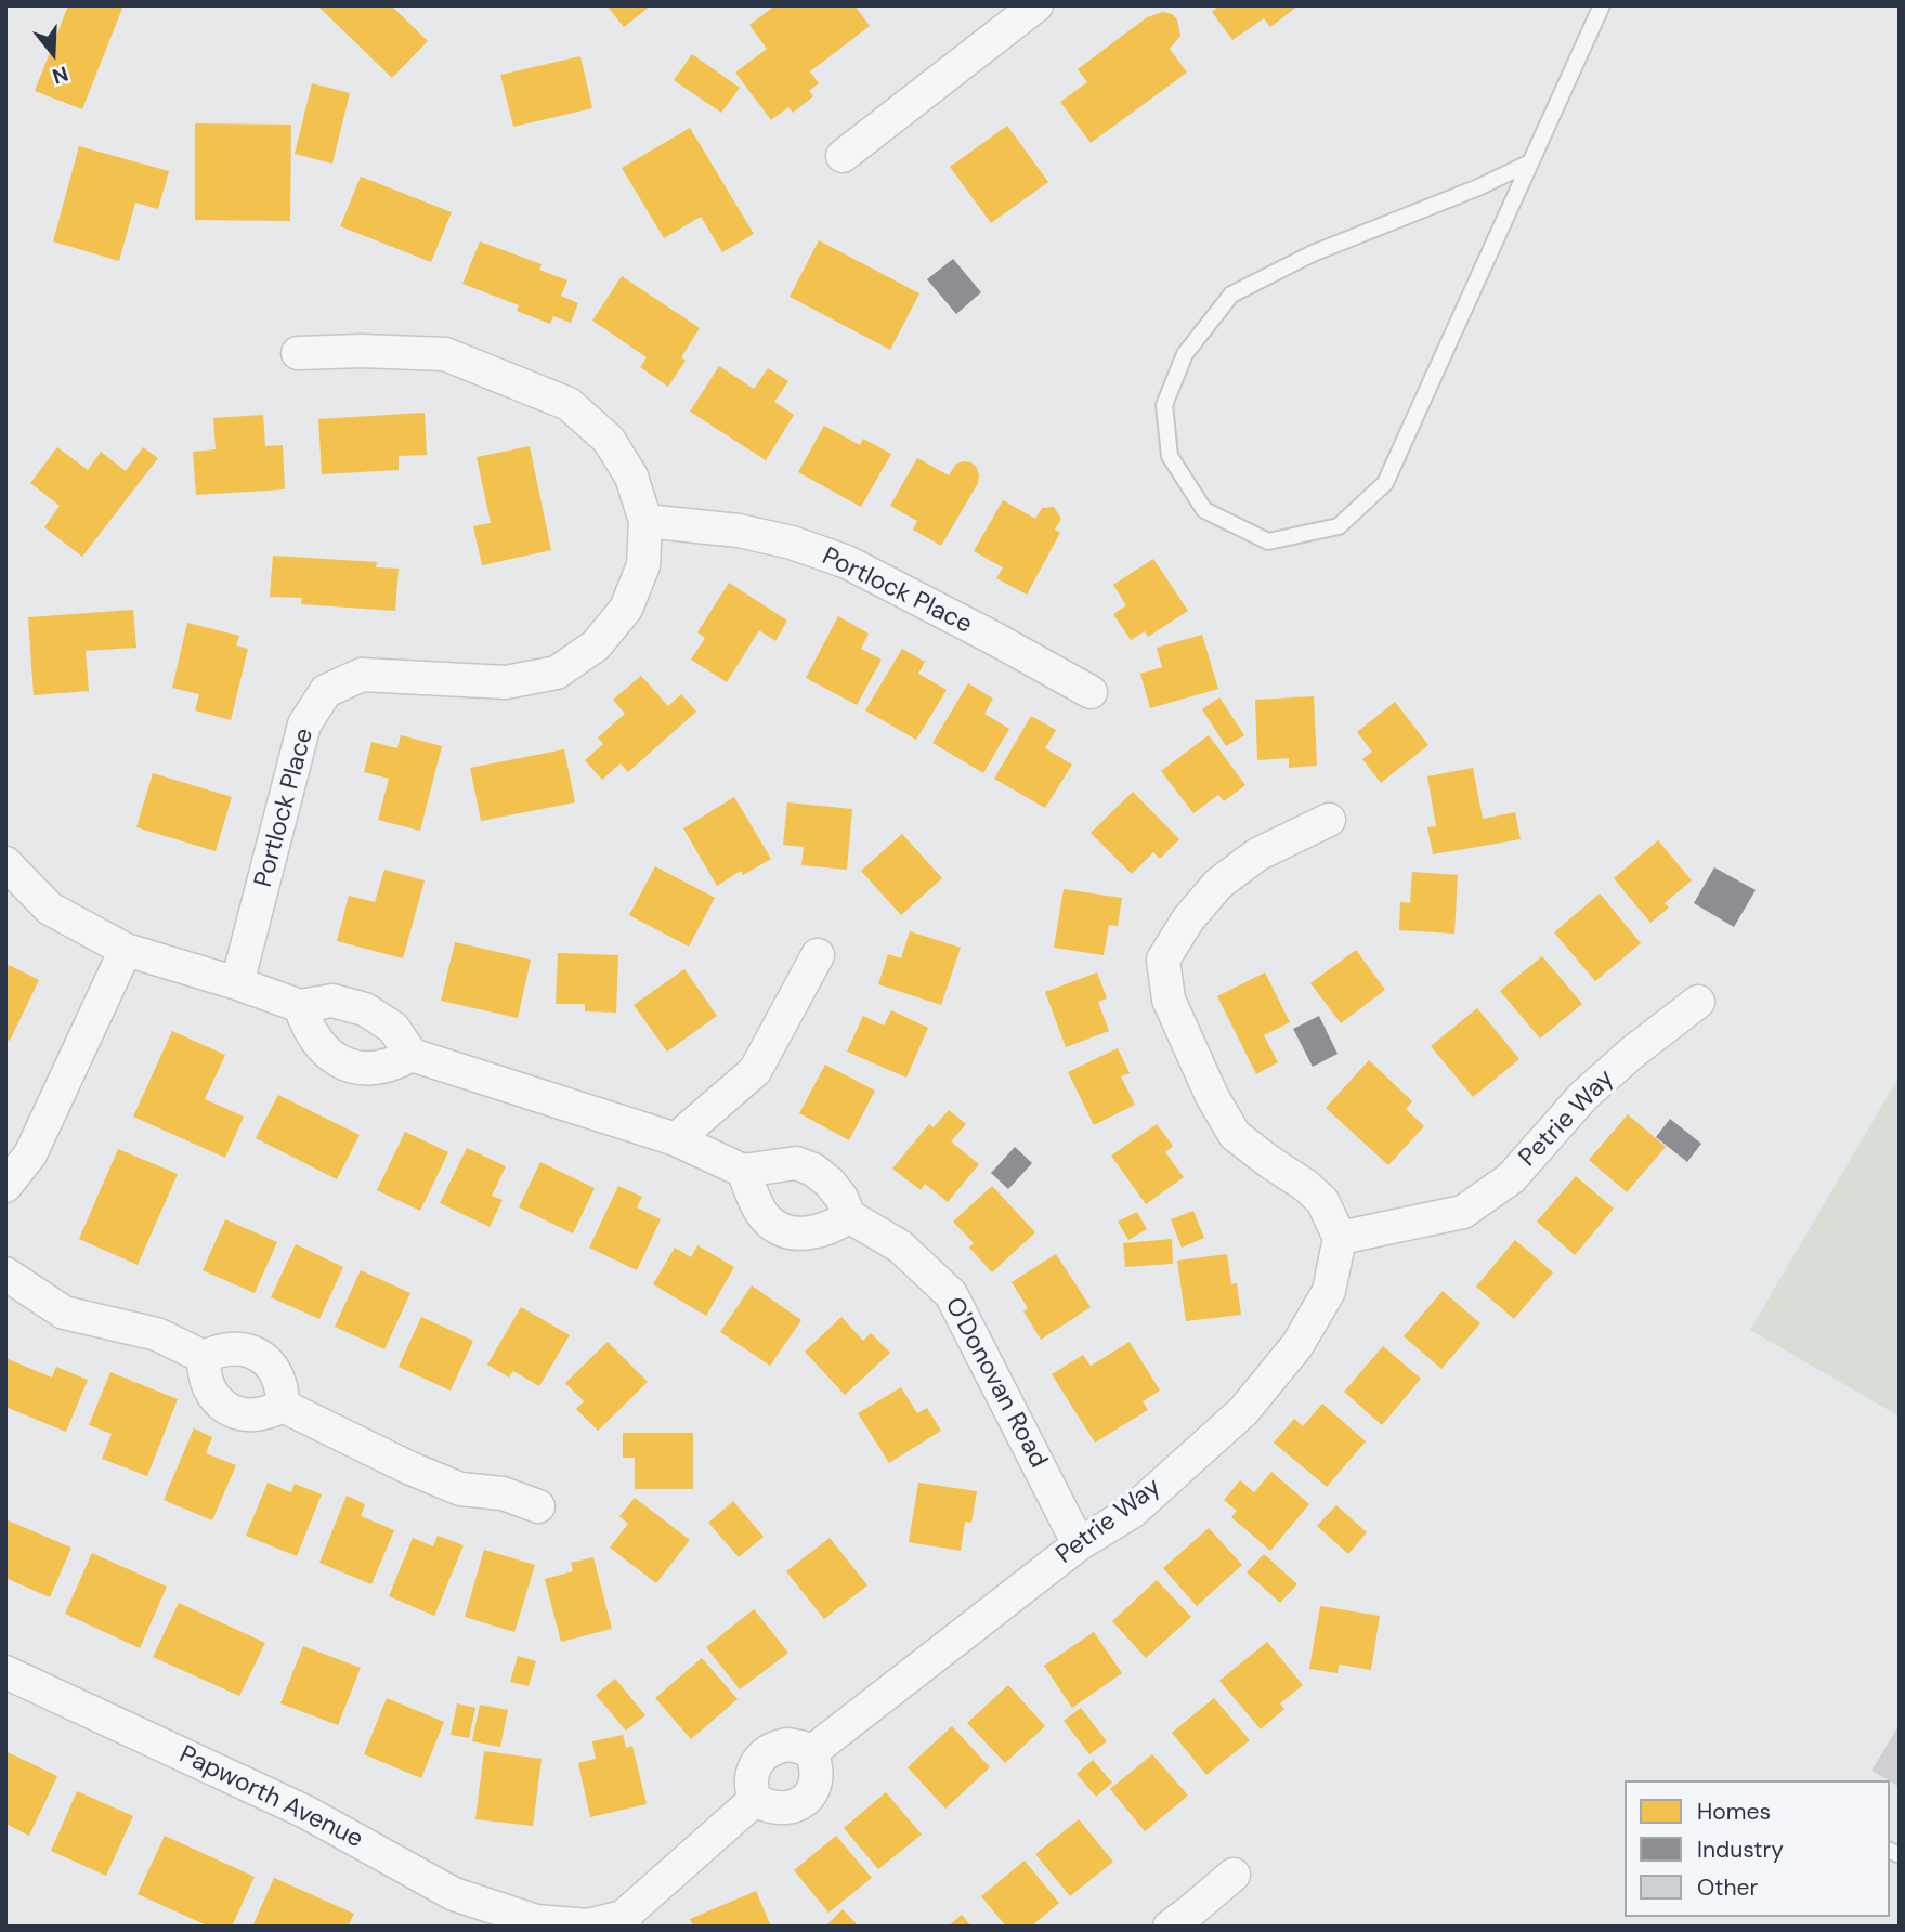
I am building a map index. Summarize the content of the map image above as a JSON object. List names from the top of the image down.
{
  "streets": {
    "street": [
      "Portlock Place",
      "Petrie Way",
      "O'Donovan Road",
      "Papworth Avenue"
    ]
  },
  "crossings": [
    ["Petrie Way", "O'Donovan Road"]
  ],
  "legend": ["Homes", "Industry", "Other"],
  "north": "bottom"
}
